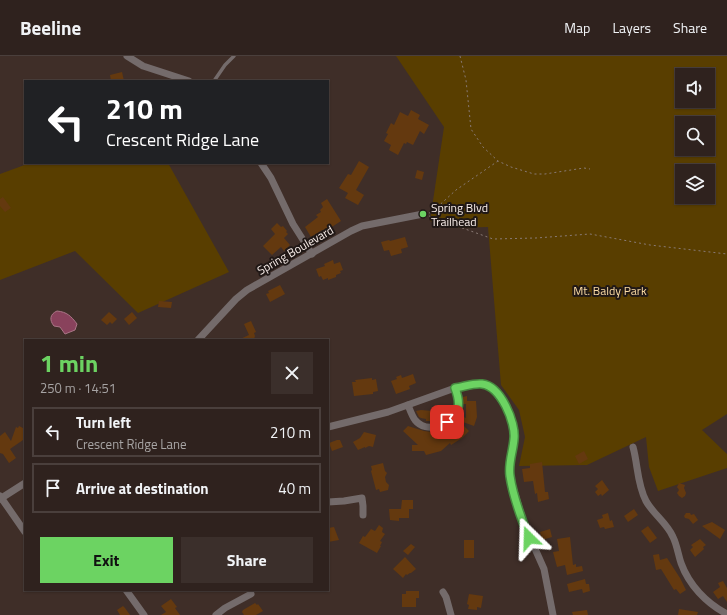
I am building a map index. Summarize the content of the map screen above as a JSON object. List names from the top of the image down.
{
  "streets": {
    "street": ["Spring Boulevard"]
  },
  "parks": ["Mt. Baldy Park"],
  "places": ["Spring Blvd Trailhead"],
  "page": {
    "header": "Beeline",
    "nav": ["Map", "Layers", "Share"],
    "turn": ["210 m", "Crescent Ridge Lane"],
    "heading": ["1 min", "250 m · 14:51"],
    "list": [
      {
        "name": "Turn left",
        "note": "Crescent Ridge Lane",
        "value": "210 m"
      },
      {
        "name": "Arrive at destination",
        "value": "40 m"
      }
    ],
    "buttons": ["Exit", "Share"]
  }
}
